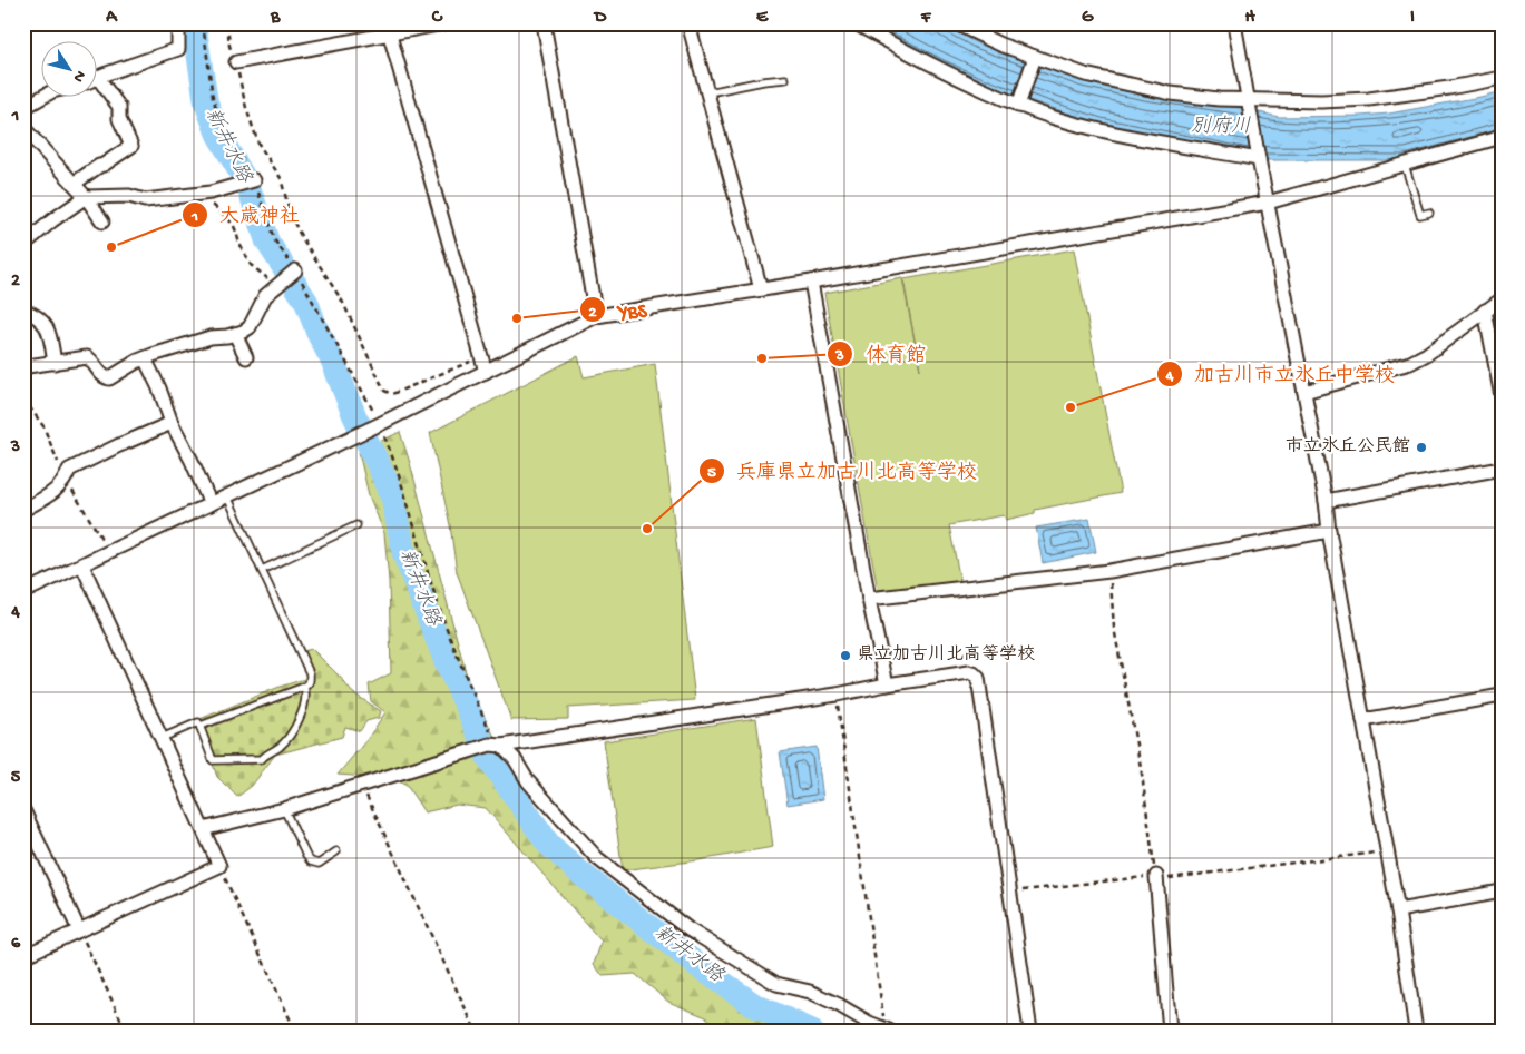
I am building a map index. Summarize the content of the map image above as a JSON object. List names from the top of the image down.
{
  "water": ["別府川", "新井水路"],
  "places": [
    "大歳神社",
    "YBS",
    "体育館",
    "加古川市立氷丘中学校",
    "市立氷丘公民館",
    "兵庫県立加古川北高等学校",
    "県立加古川北高等学校"
  ],
  "north": "bottom right",
  "grid": {
    "columns": [
      "A",
      "B",
      "C",
      "D",
      "E",
      "F",
      "G",
      "H",
      "I"
    ],
    "rows": [
      "1",
      "2",
      "3",
      "4",
      "5",
      "6"
    ]
  }
}
